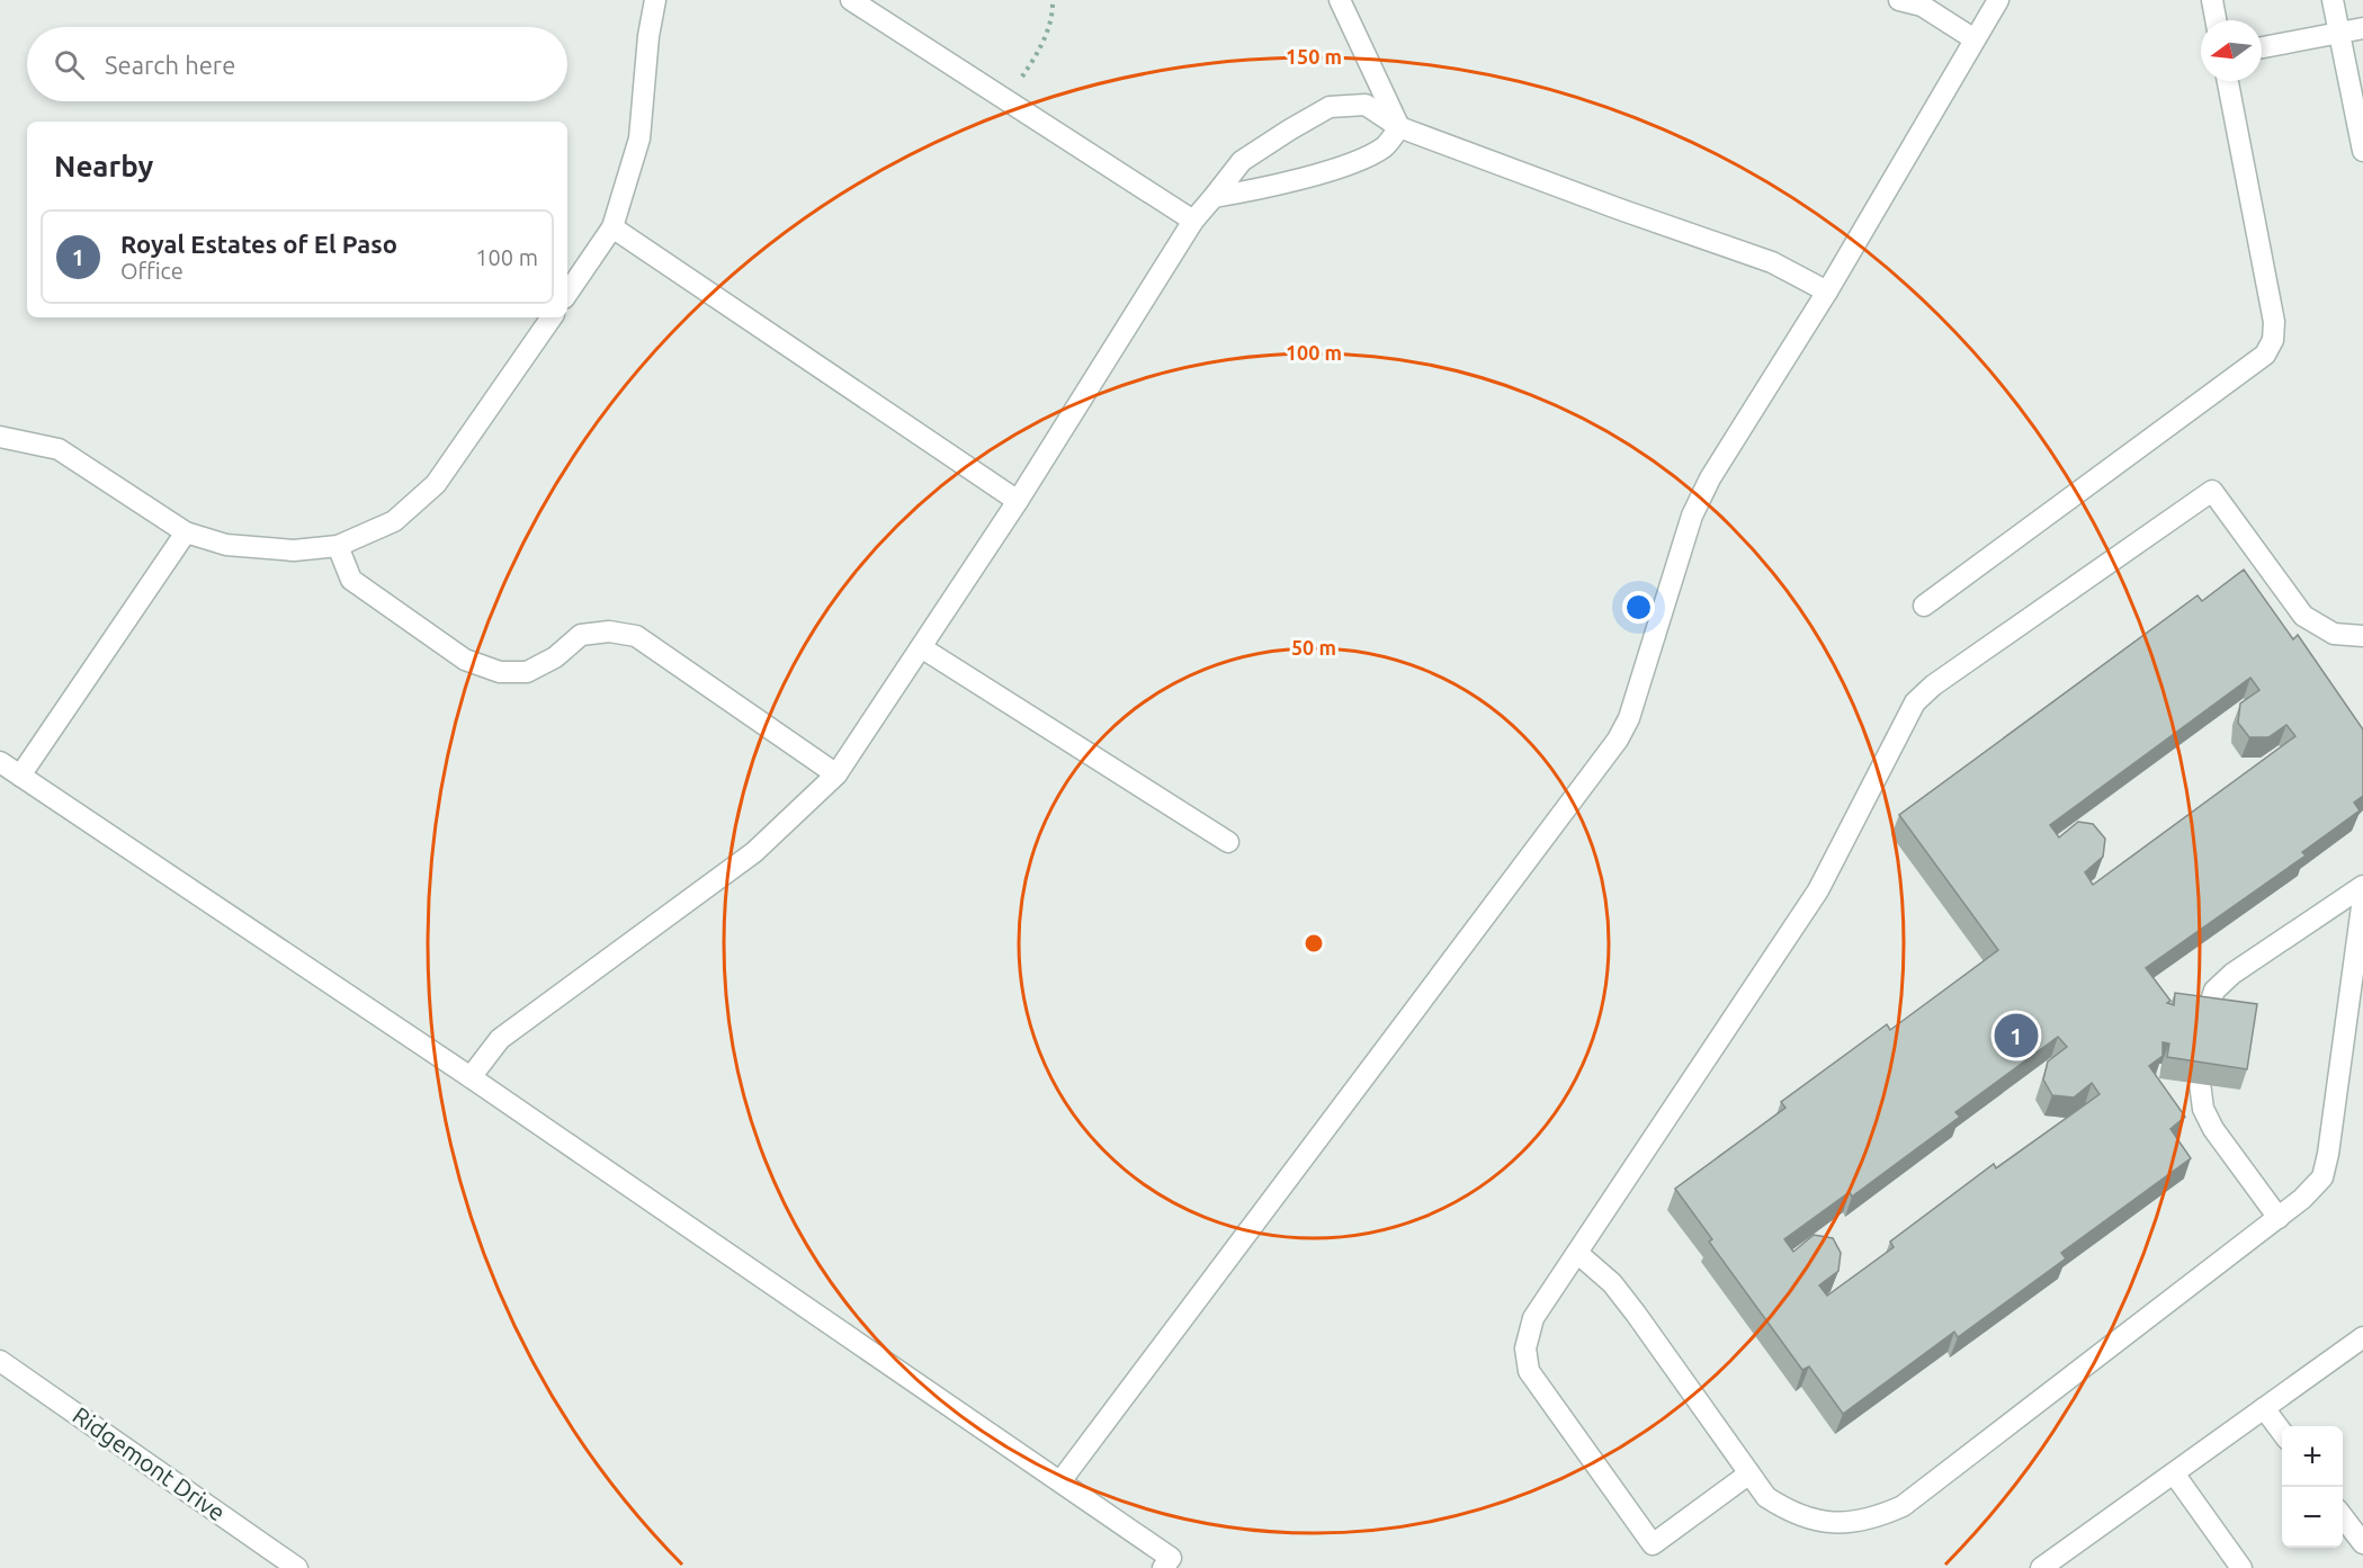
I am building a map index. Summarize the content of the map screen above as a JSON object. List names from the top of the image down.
{
  "streets": {
    "street": ["Ridgemont Drive"]
  },
  "north": "left",
  "page": {
    "search": "Search here",
    "heading": "Nearby",
    "list": [
      {
        "mark": "1",
        "name": "Royal Estates of El Paso",
        "note": "Office",
        "value": "100 m"
      }
    ],
    "pins": "1",
    "map_buttons": ["+", "−"]
  },
  "rings": ["150 m", "100 m", "50 m"]
}
